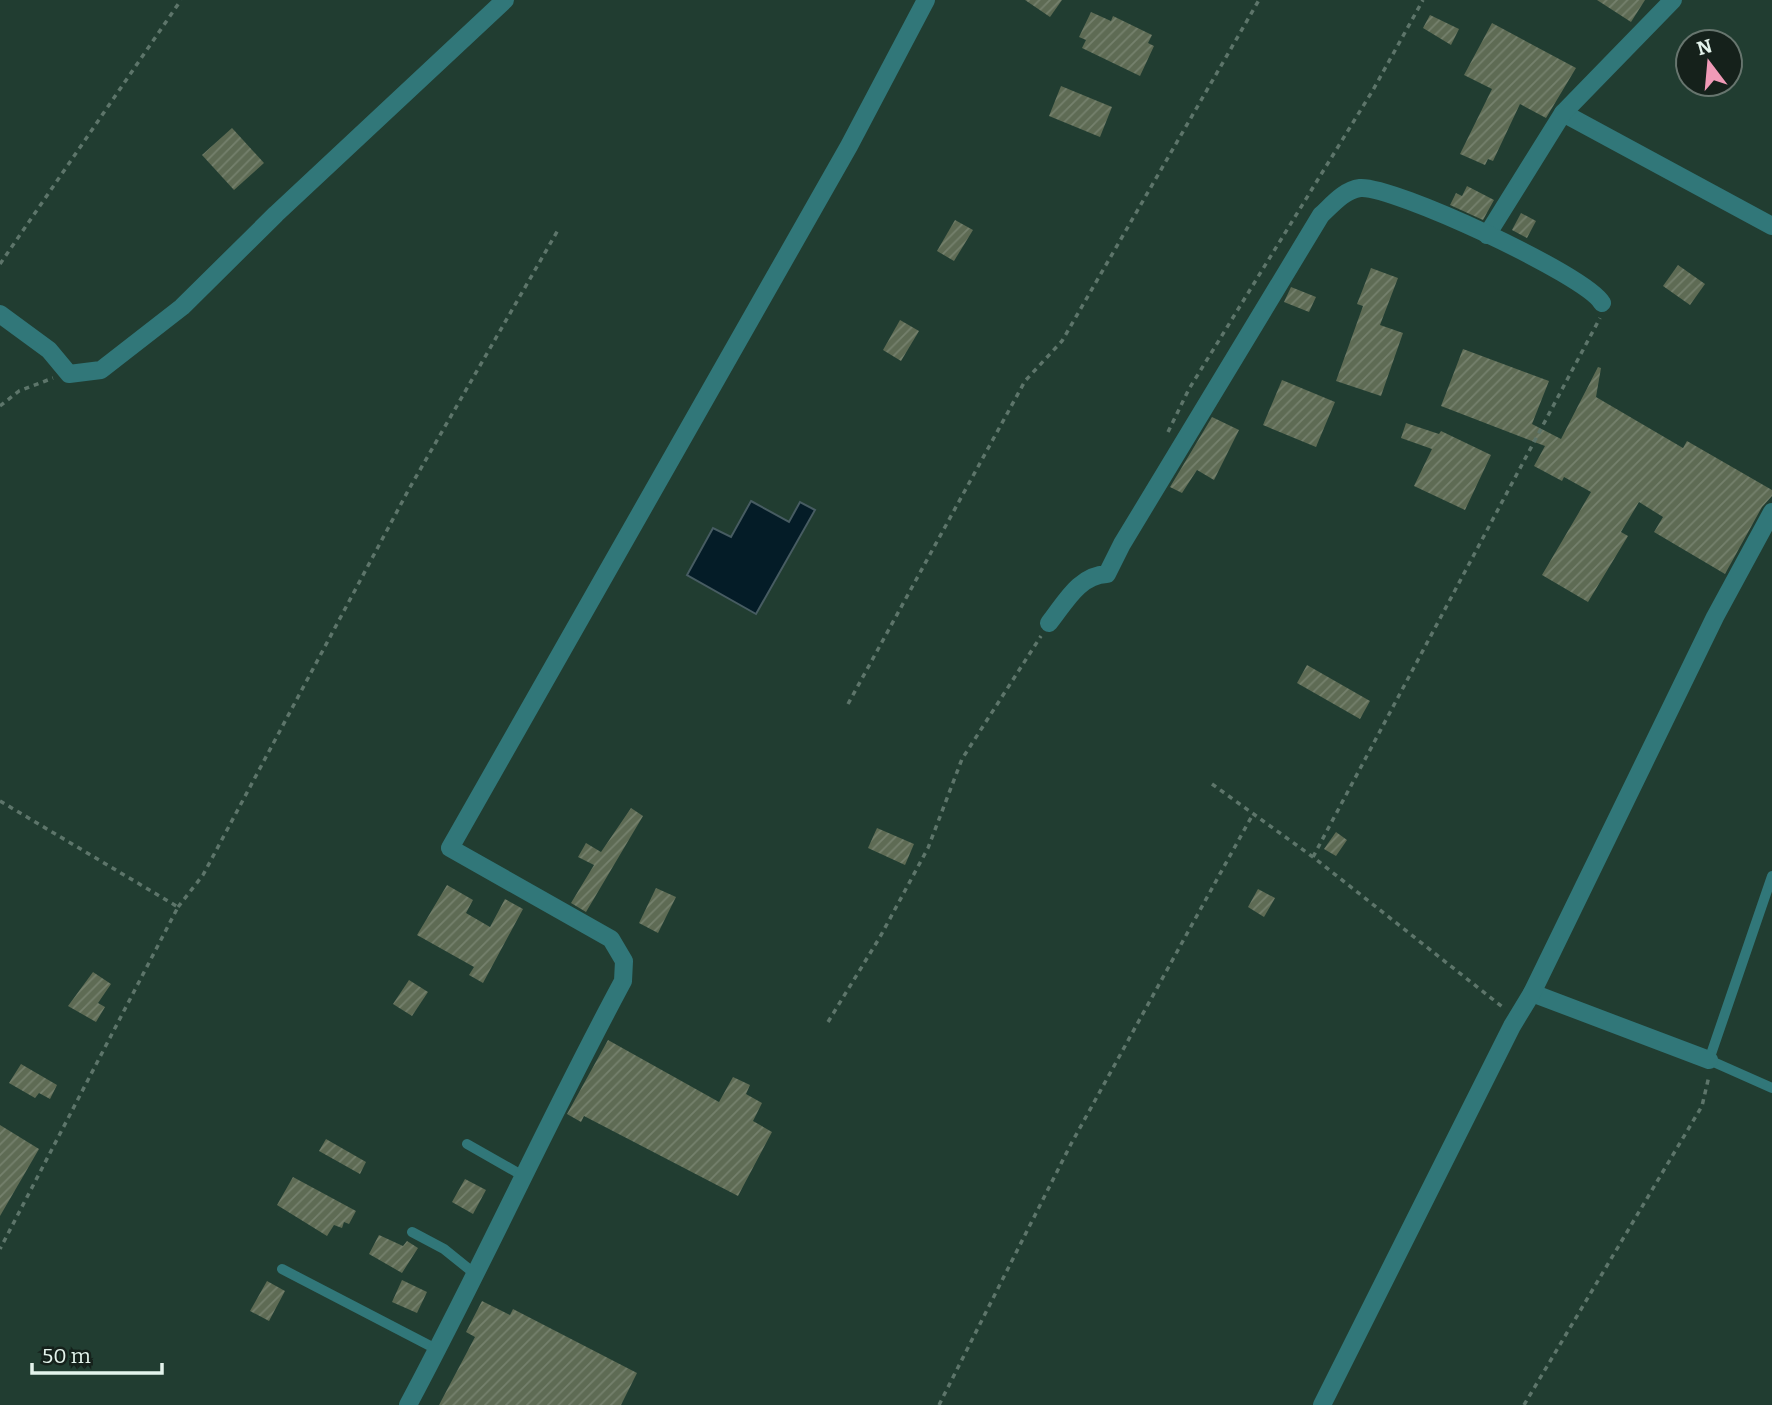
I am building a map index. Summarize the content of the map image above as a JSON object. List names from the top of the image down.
{
  "scale_bar": "50 m",
  "north": "top"
}
